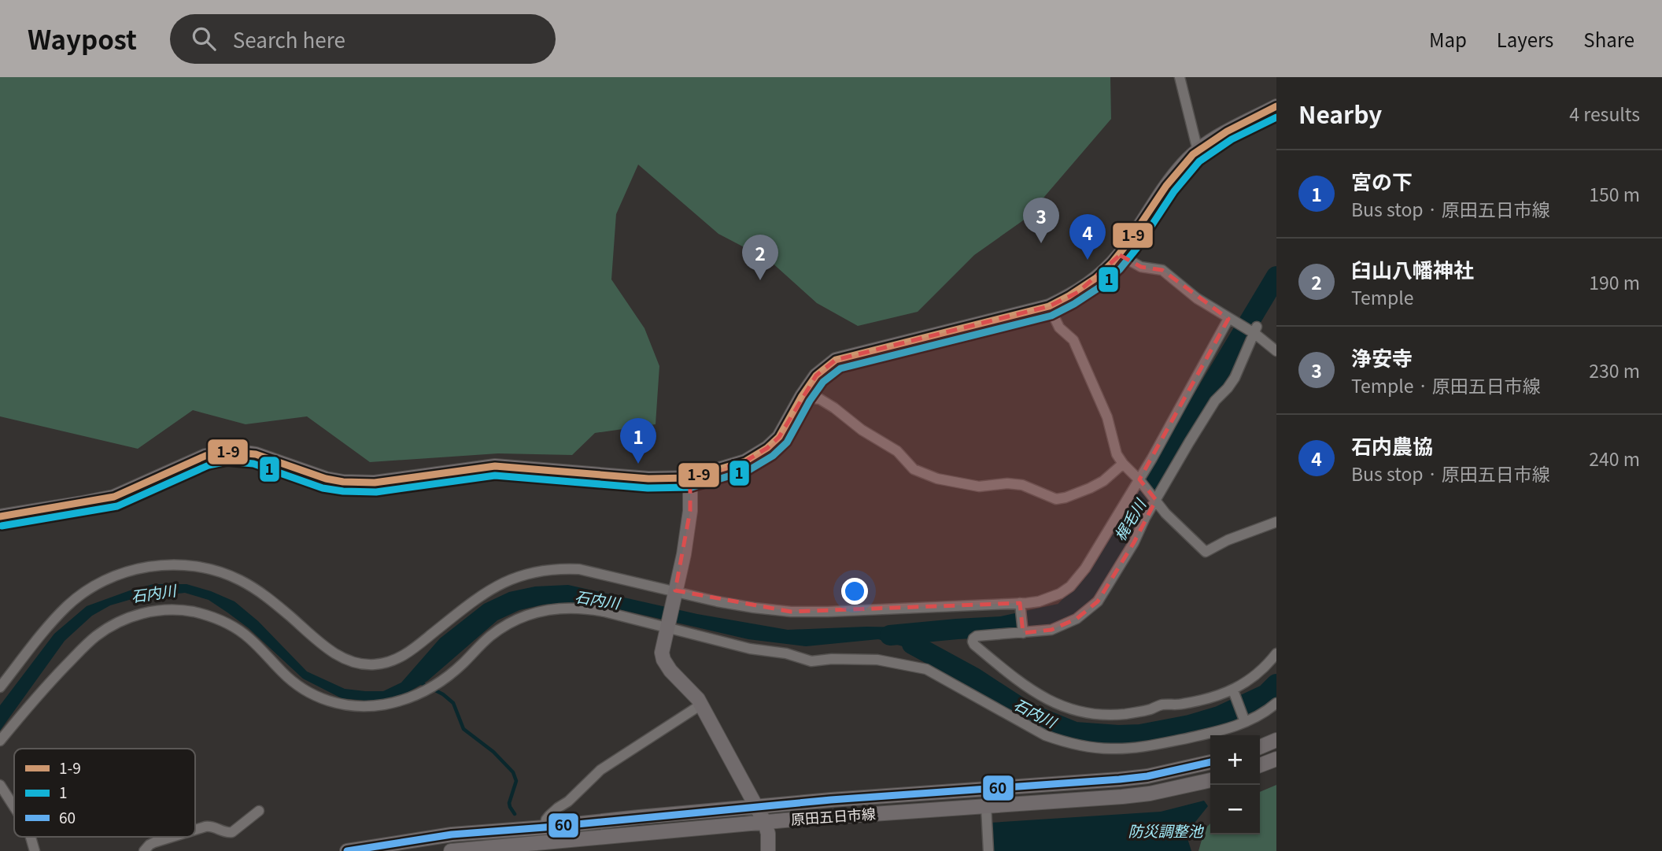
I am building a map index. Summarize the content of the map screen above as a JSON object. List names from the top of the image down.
{
  "streets": {
    "main road": ["原田五日市線"]
  },
  "water": ["梶毛川", "石内川", "防災調整池"],
  "lines": ["transit line 1-9", "transit line 1", "transit line 60"],
  "legend": ["1-9", "1", "60"],
  "page": {
    "header": "Waypost",
    "search": "Search here",
    "nav": ["Map", "Layers", "Share"],
    "heading": ["Nearby", "4 results"],
    "list": [
      {
        "mark": "1",
        "name": "宮の下",
        "note": "Bus stop · 原田五日市線",
        "value": "150 m"
      },
      {
        "mark": "2",
        "name": "臼山八幡神社",
        "note": "Temple",
        "value": "190 m"
      },
      {
        "mark": "3",
        "name": "浄安寺",
        "note": "Temple · 原田五日市線",
        "value": "230 m"
      },
      {
        "mark": "4",
        "name": "石内農協",
        "note": "Bus stop · 原田五日市線",
        "value": "240 m"
      }
    ],
    "pins": [
      "3",
      "4",
      "2",
      "1"
    ],
    "map_buttons": ["+", "−"]
  }
}
